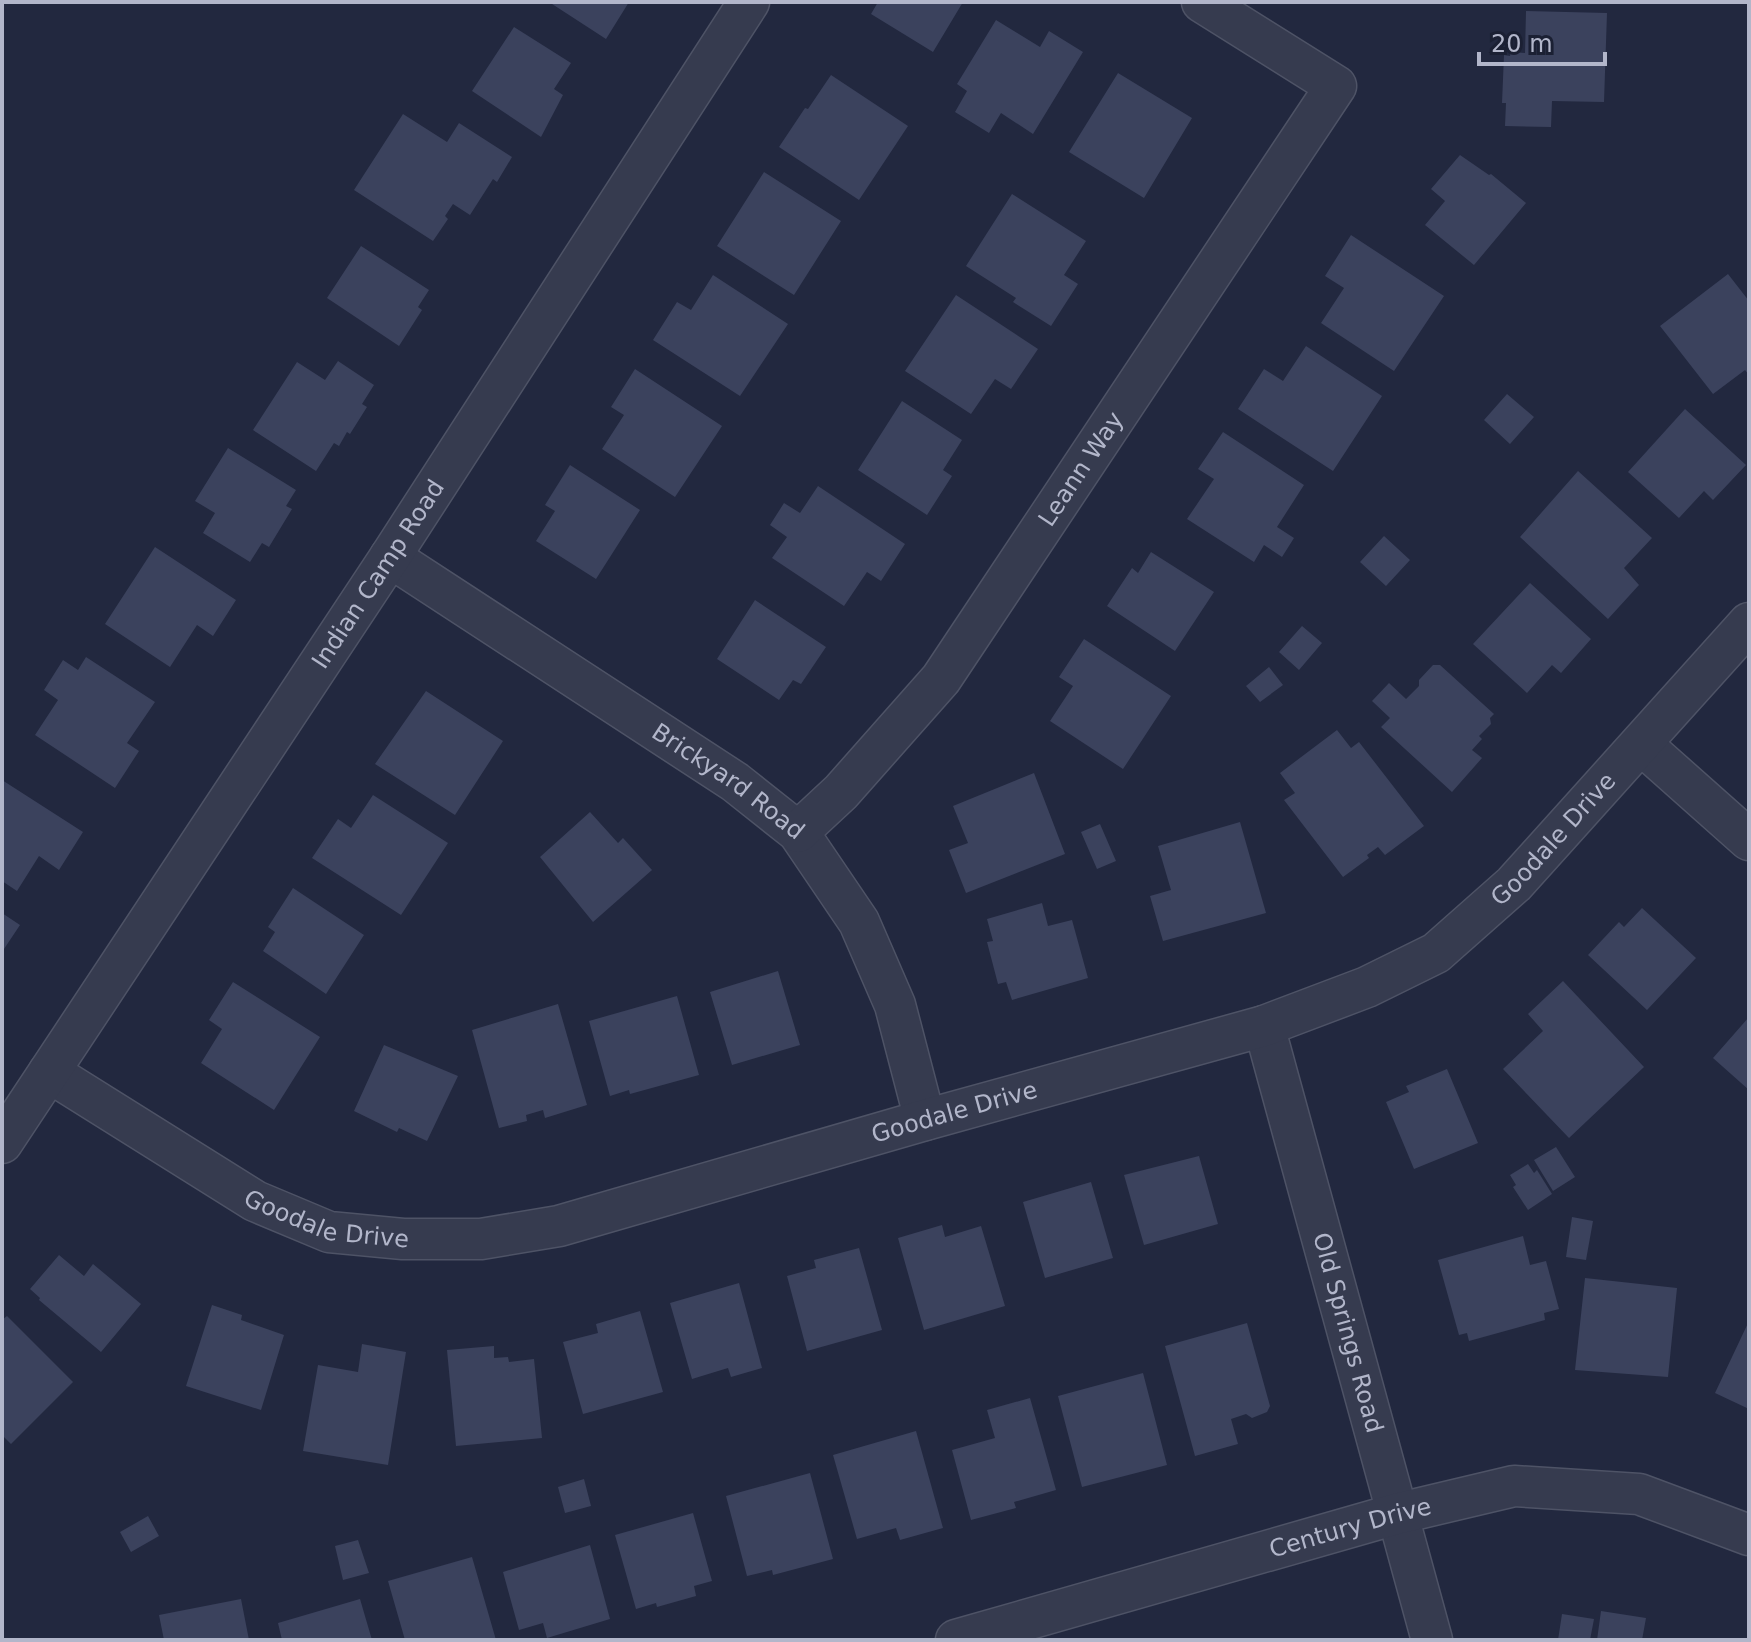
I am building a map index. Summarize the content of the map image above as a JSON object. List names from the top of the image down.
{
  "streets": {
    "street": [
      "Leann Way",
      "Indian Camp Road",
      "Brickyard Road",
      "Goodale Drive",
      "Old Springs Road",
      "Century Drive"
    ]
  },
  "crossings": [
    ["Leann Way", "Brickyard Road"],
    ["Indian Camp Road", "Brickyard Road"],
    ["Indian Camp Road", "Goodale Drive"],
    ["Brickyard Road", "Goodale Drive"],
    ["Goodale Drive", "Old Springs Road"],
    ["Old Springs Road", "Century Drive"]
  ],
  "scale_bar": "20 m"
}
